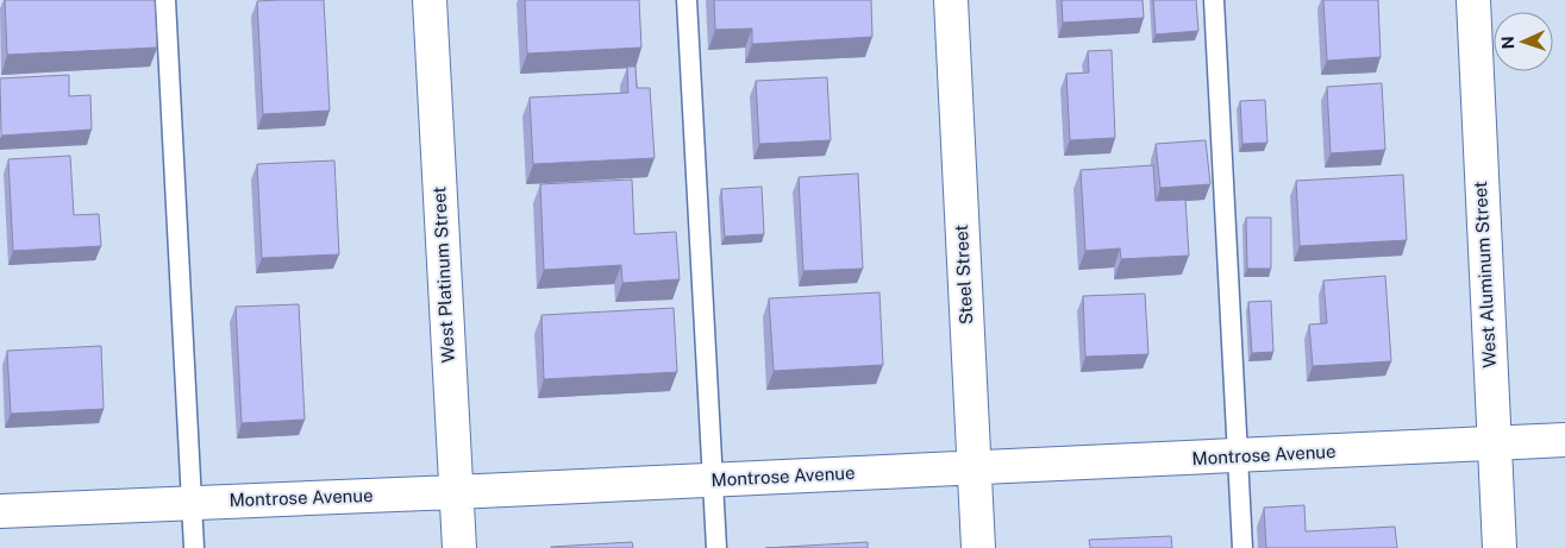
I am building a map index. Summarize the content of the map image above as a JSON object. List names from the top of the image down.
{
  "streets": {
    "street": [
      "West Platinum Street",
      "Steel Street",
      "West Aluminum Street",
      "Montrose Avenue"
    ]
  },
  "crossings": [
    ["West Platinum Street", "Montrose Avenue"],
    ["Steel Street", "Montrose Avenue"],
    ["West Aluminum Street", "Montrose Avenue"]
  ],
  "north": "left"
}
